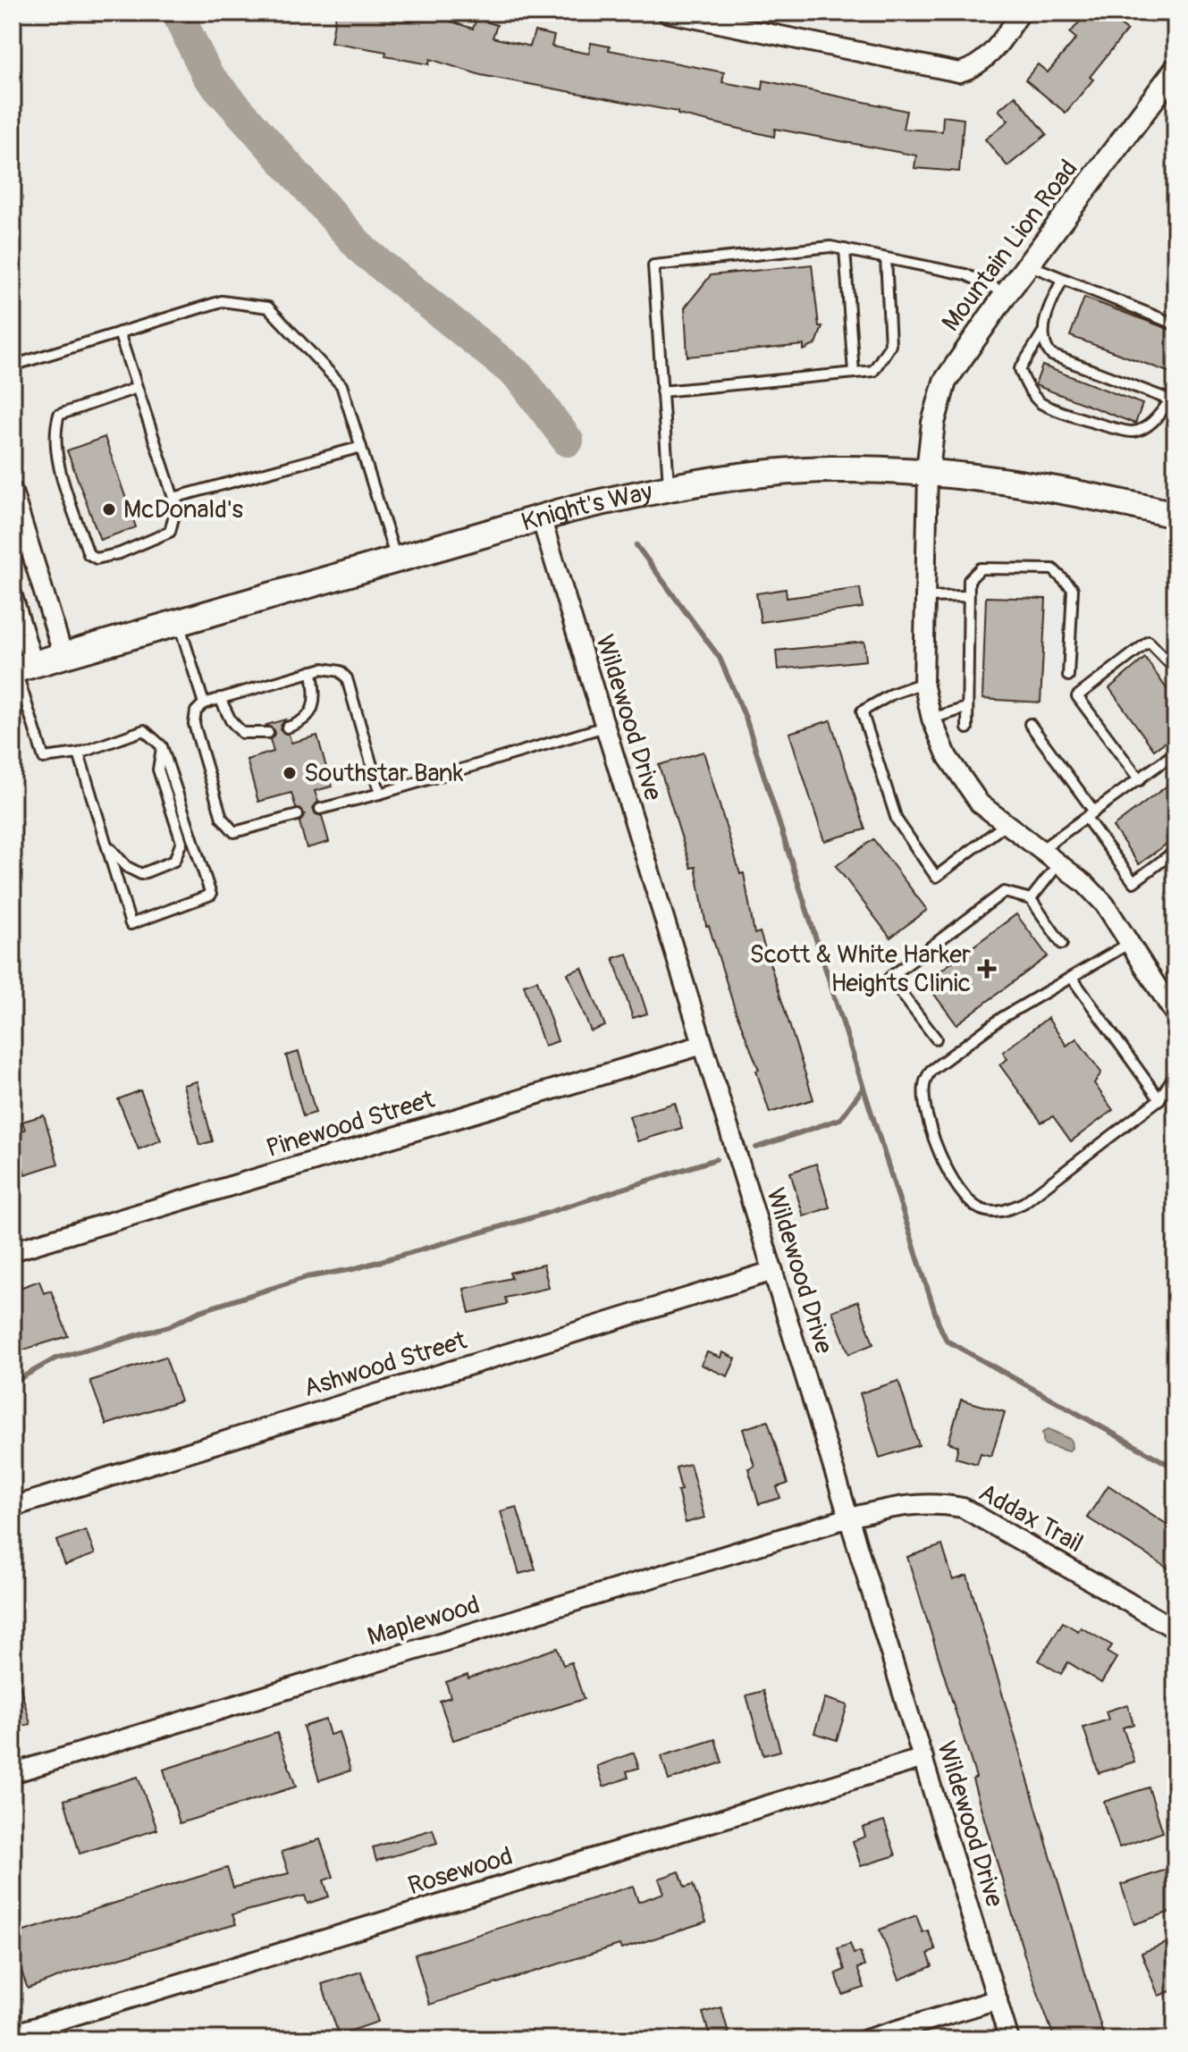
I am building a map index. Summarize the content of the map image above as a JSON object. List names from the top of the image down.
{
  "streets": {
    "main road": ["Knight's Way"],
    "street": [
      "Mountain Lion Road",
      "Wildewood Drive",
      "Pinewood Street",
      "Ashwood Street",
      "Addax Trail",
      "Maplewood",
      "Rosewood"
    ]
  },
  "crossings": [
    ["Mountain Lion Road", "Knight's Way"],
    ["Knight's Way", "Wildewood Drive"],
    ["Wildewood Drive", "Pinewood Street"],
    ["Wildewood Drive", "Ashwood Street"],
    ["Wildewood Drive", "Addax Trail"],
    ["Wildewood Drive", "Maplewood"],
    ["Wildewood Drive", "Rosewood"],
    ["Addax Trail", "Maplewood"]
  ],
  "places": {
    "other": ["McDonald's", "Southstar Bank"],
    "health": ["Scott & White Harker Heights Clinic"]
  }
}
